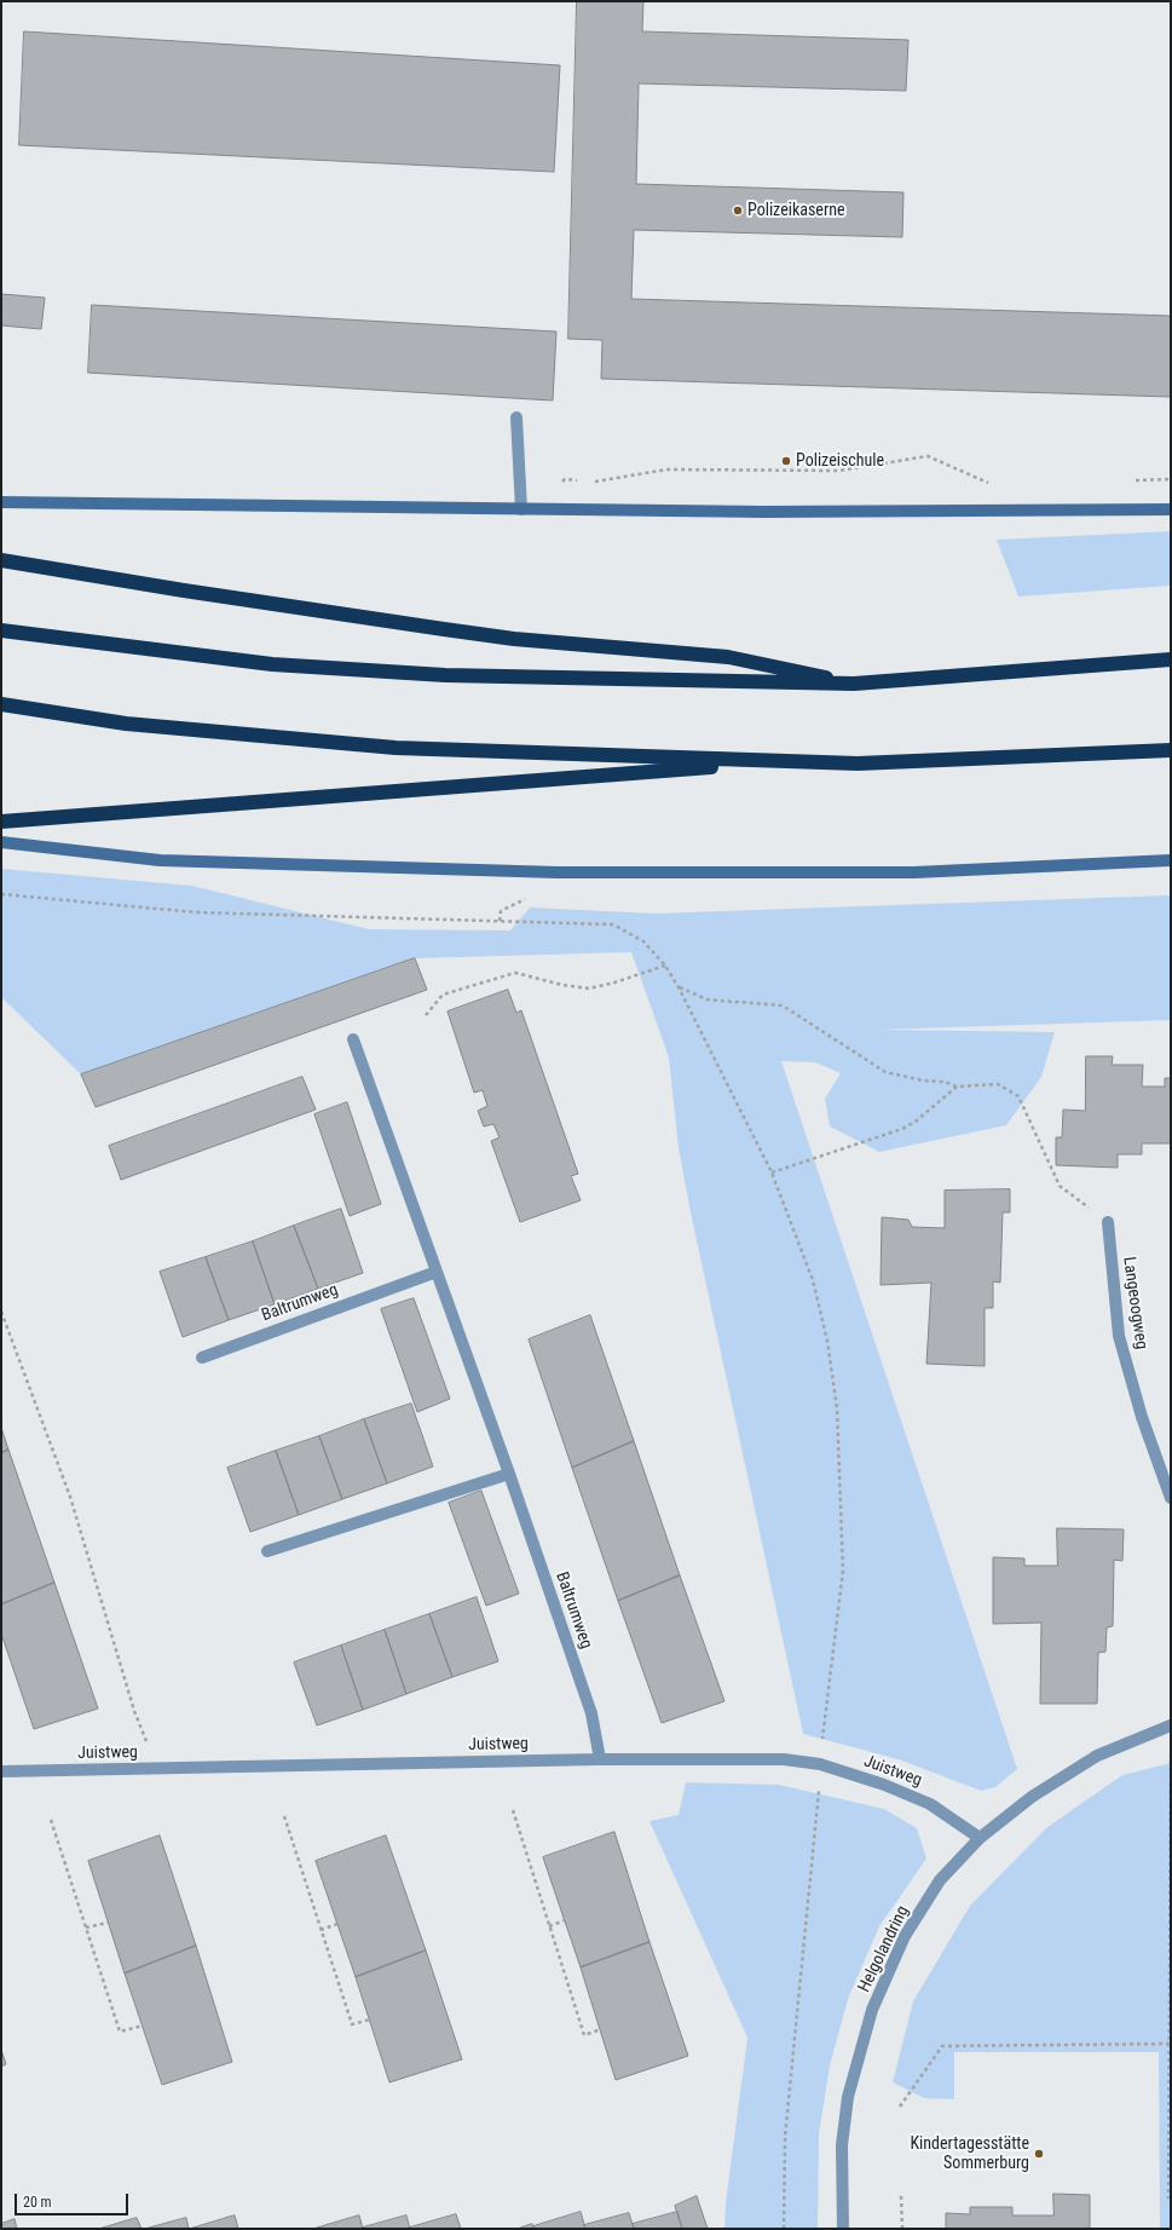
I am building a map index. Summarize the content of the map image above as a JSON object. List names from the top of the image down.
{
  "streets": {
    "street": [
      "Baltrumweg",
      "Langeoogweg",
      "Juistweg",
      "Helgolandring"
    ]
  },
  "crossings": [
    ["Baltrumweg", "Juistweg"],
    ["Juistweg", "Helgolandring"]
  ],
  "places": ["Polizeikaserne", "Polizeischule", "Kindertagesstätte Sommerburg"],
  "scale_bar": "20 m"
}
